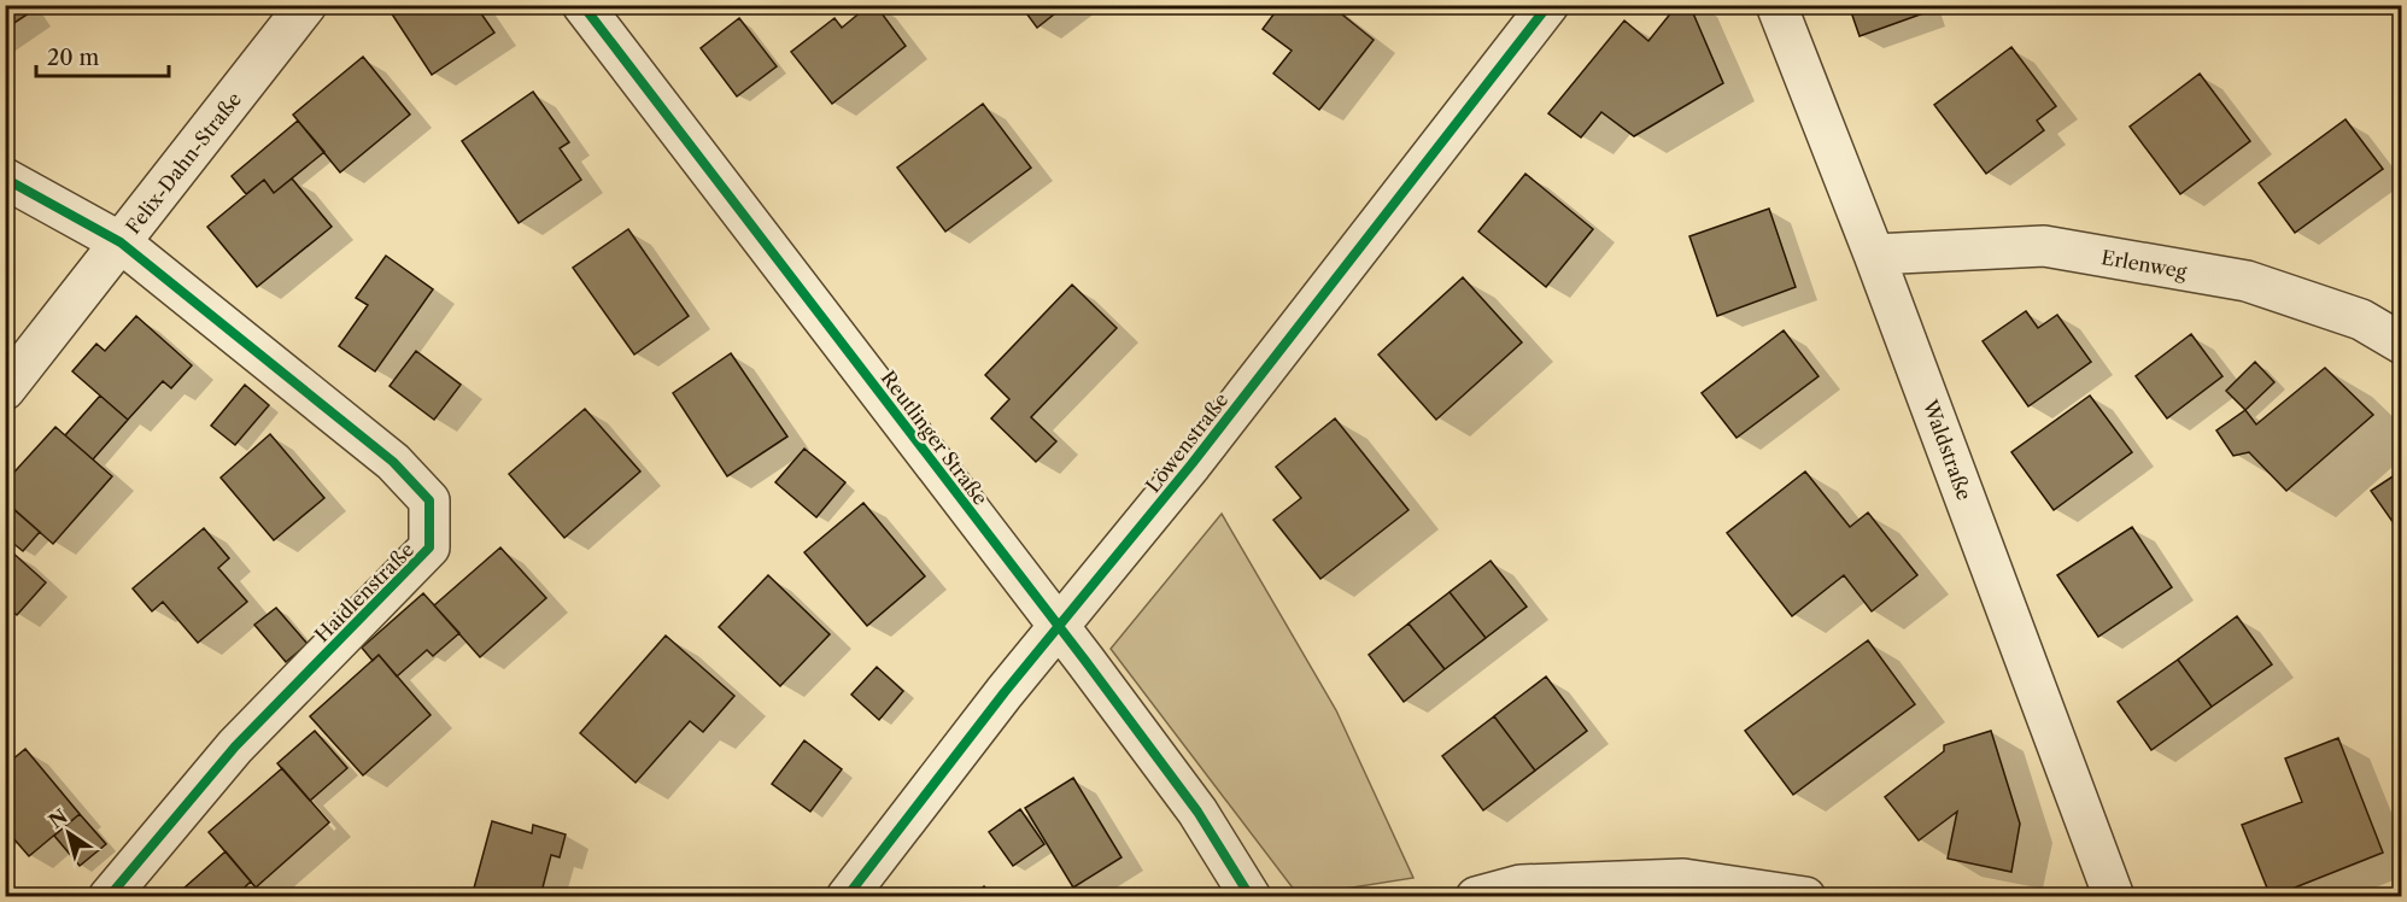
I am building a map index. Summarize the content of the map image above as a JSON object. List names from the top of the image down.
{
  "streets": {
    "street": [
      "Felix-Dahn-Straße",
      "Erlenweg",
      "Reutlinger Straße",
      "Löwenstraße",
      "Waldstraße",
      "Haidlenstraße"
    ]
  },
  "crossings": [
    ["Felix-Dahn-Straße", "Haidlenstraße"],
    ["Erlenweg", "Waldstraße"],
    ["Reutlinger Straße", "Löwenstraße"]
  ],
  "scale_bar": "20 m",
  "north": "top left"
}
